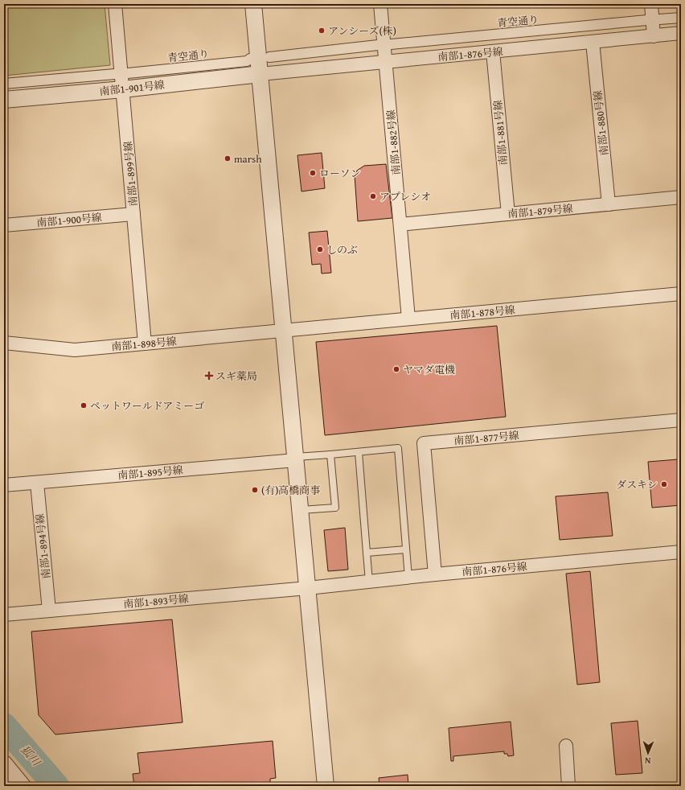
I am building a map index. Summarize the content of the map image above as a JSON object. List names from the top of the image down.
{
  "streets": {
    "street": [
      "青空通り",
      "南部1-876号線",
      "南部1-901号線",
      "南部1-880号線",
      "南部1-881号線",
      "南部1-882号線",
      "南部1-899号線",
      "南部1-879号線",
      "南部1-900号線",
      "南部1-878号線",
      "南部1-898号線",
      "南部1-877号線",
      "南部1-895号線",
      "南部1-894号線",
      "南部1-893号線"
    ]
  },
  "crossings": [
    ["南部1-876号線", "南部1-901号線"],
    ["南部1-876号線", "南部1-880号線"],
    ["南部1-876号線", "南部1-881号線"],
    ["南部1-876号線", "南部1-882号線"],
    ["南部1-876号線", "南部1-877号線"],
    ["南部1-876号線", "南部1-893号線"],
    ["南部1-901号線", "南部1-899号線"],
    ["南部1-880号線", "南部1-879号線"],
    ["南部1-881号線", "南部1-879号線"],
    ["南部1-882号線", "南部1-879号線"],
    ["南部1-882号線", "南部1-878号線"],
    ["南部1-899号線", "南部1-900号線"],
    ["南部1-899号線", "南部1-898号線"],
    ["南部1-878号線", "南部1-898号線"],
    ["南部1-895号線", "南部1-894号線"],
    ["南部1-894号線", "南部1-893号線"]
  ],
  "water": ["狐川"],
  "places": {
    "other": [
      "アンシーズ(株)",
      "marsh",
      "ローソン",
      "アプレシオ",
      "しのぶ",
      "ヤマダ電機",
      "ペットワールドアミーゴ",
      "ダスキン",
      "(有)高橋商事"
    ],
    "health": ["スギ薬局"]
  },
  "north": "bottom"
}
